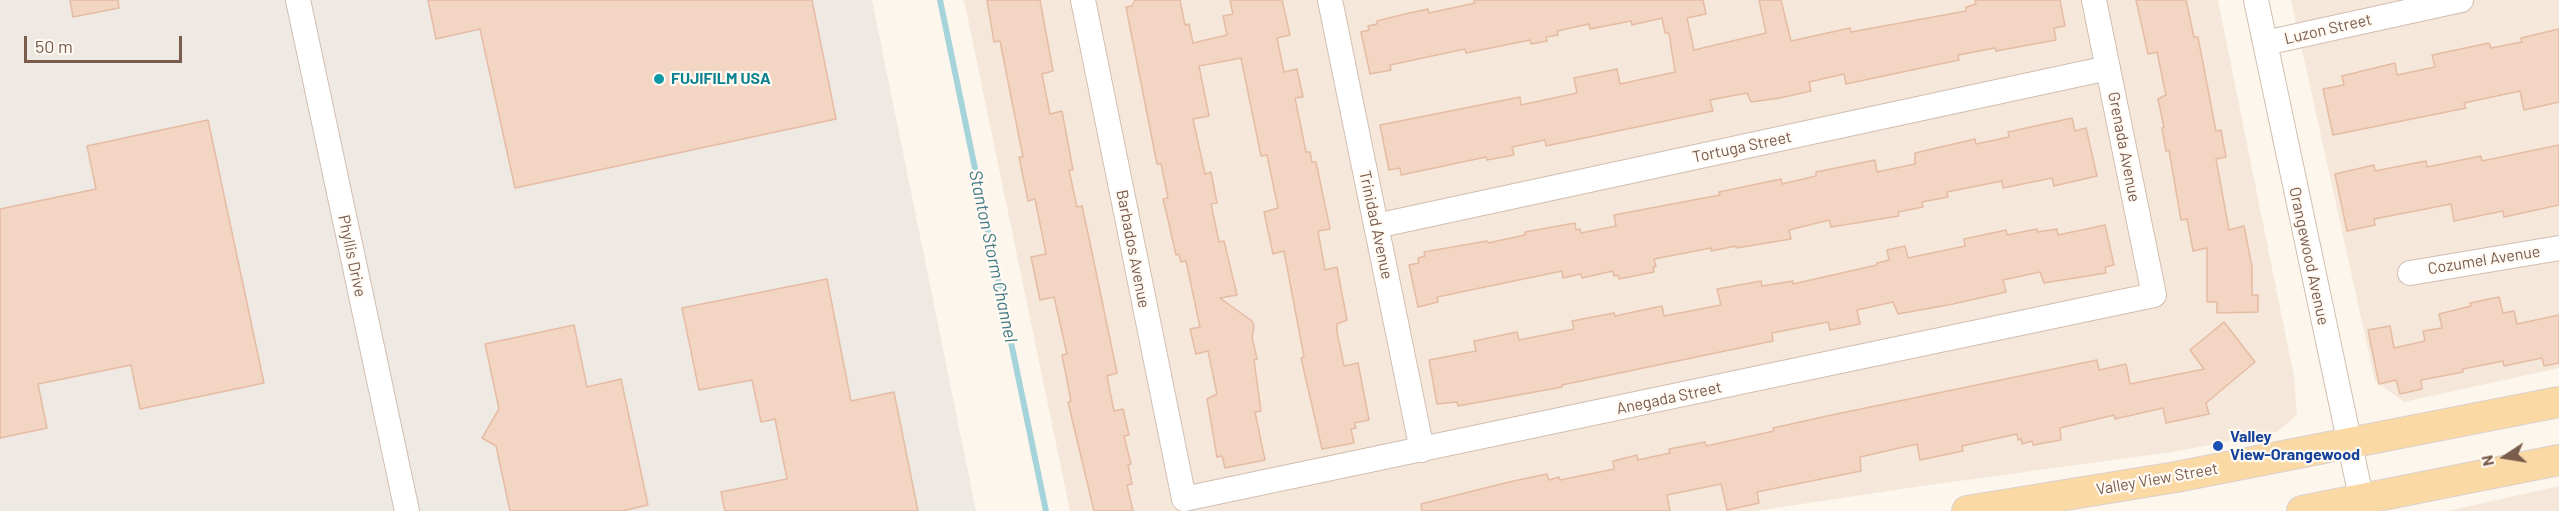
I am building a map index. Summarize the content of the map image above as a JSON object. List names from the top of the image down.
{
  "streets": {
    "main road": ["Valley View Street"],
    "street": [
      "Luzon Street",
      "Tortuga Street",
      "Grenada Avenue",
      "Trinidad Avenue",
      "Barbados Avenue",
      "Phyllis Drive",
      "Orangewood Avenue",
      "Cozumel Avenue",
      "Anegada Street"
    ]
  },
  "crossings": [
    ["Luzon Street", "Orangewood Avenue"],
    ["Tortuga Street", "Grenada Avenue"],
    ["Tortuga Street", "Trinidad Avenue"],
    ["Grenada Avenue", "Anegada Street"],
    ["Trinidad Avenue", "Anegada Street"],
    ["Barbados Avenue", "Anegada Street"],
    ["Orangewood Avenue", "Valley View Street"]
  ],
  "water": ["Stanton Storm Channel"],
  "places": ["FUJIFILM USA", "Valley View-Orangewood"],
  "scale_bar": "50 m",
  "north": "left"
}
